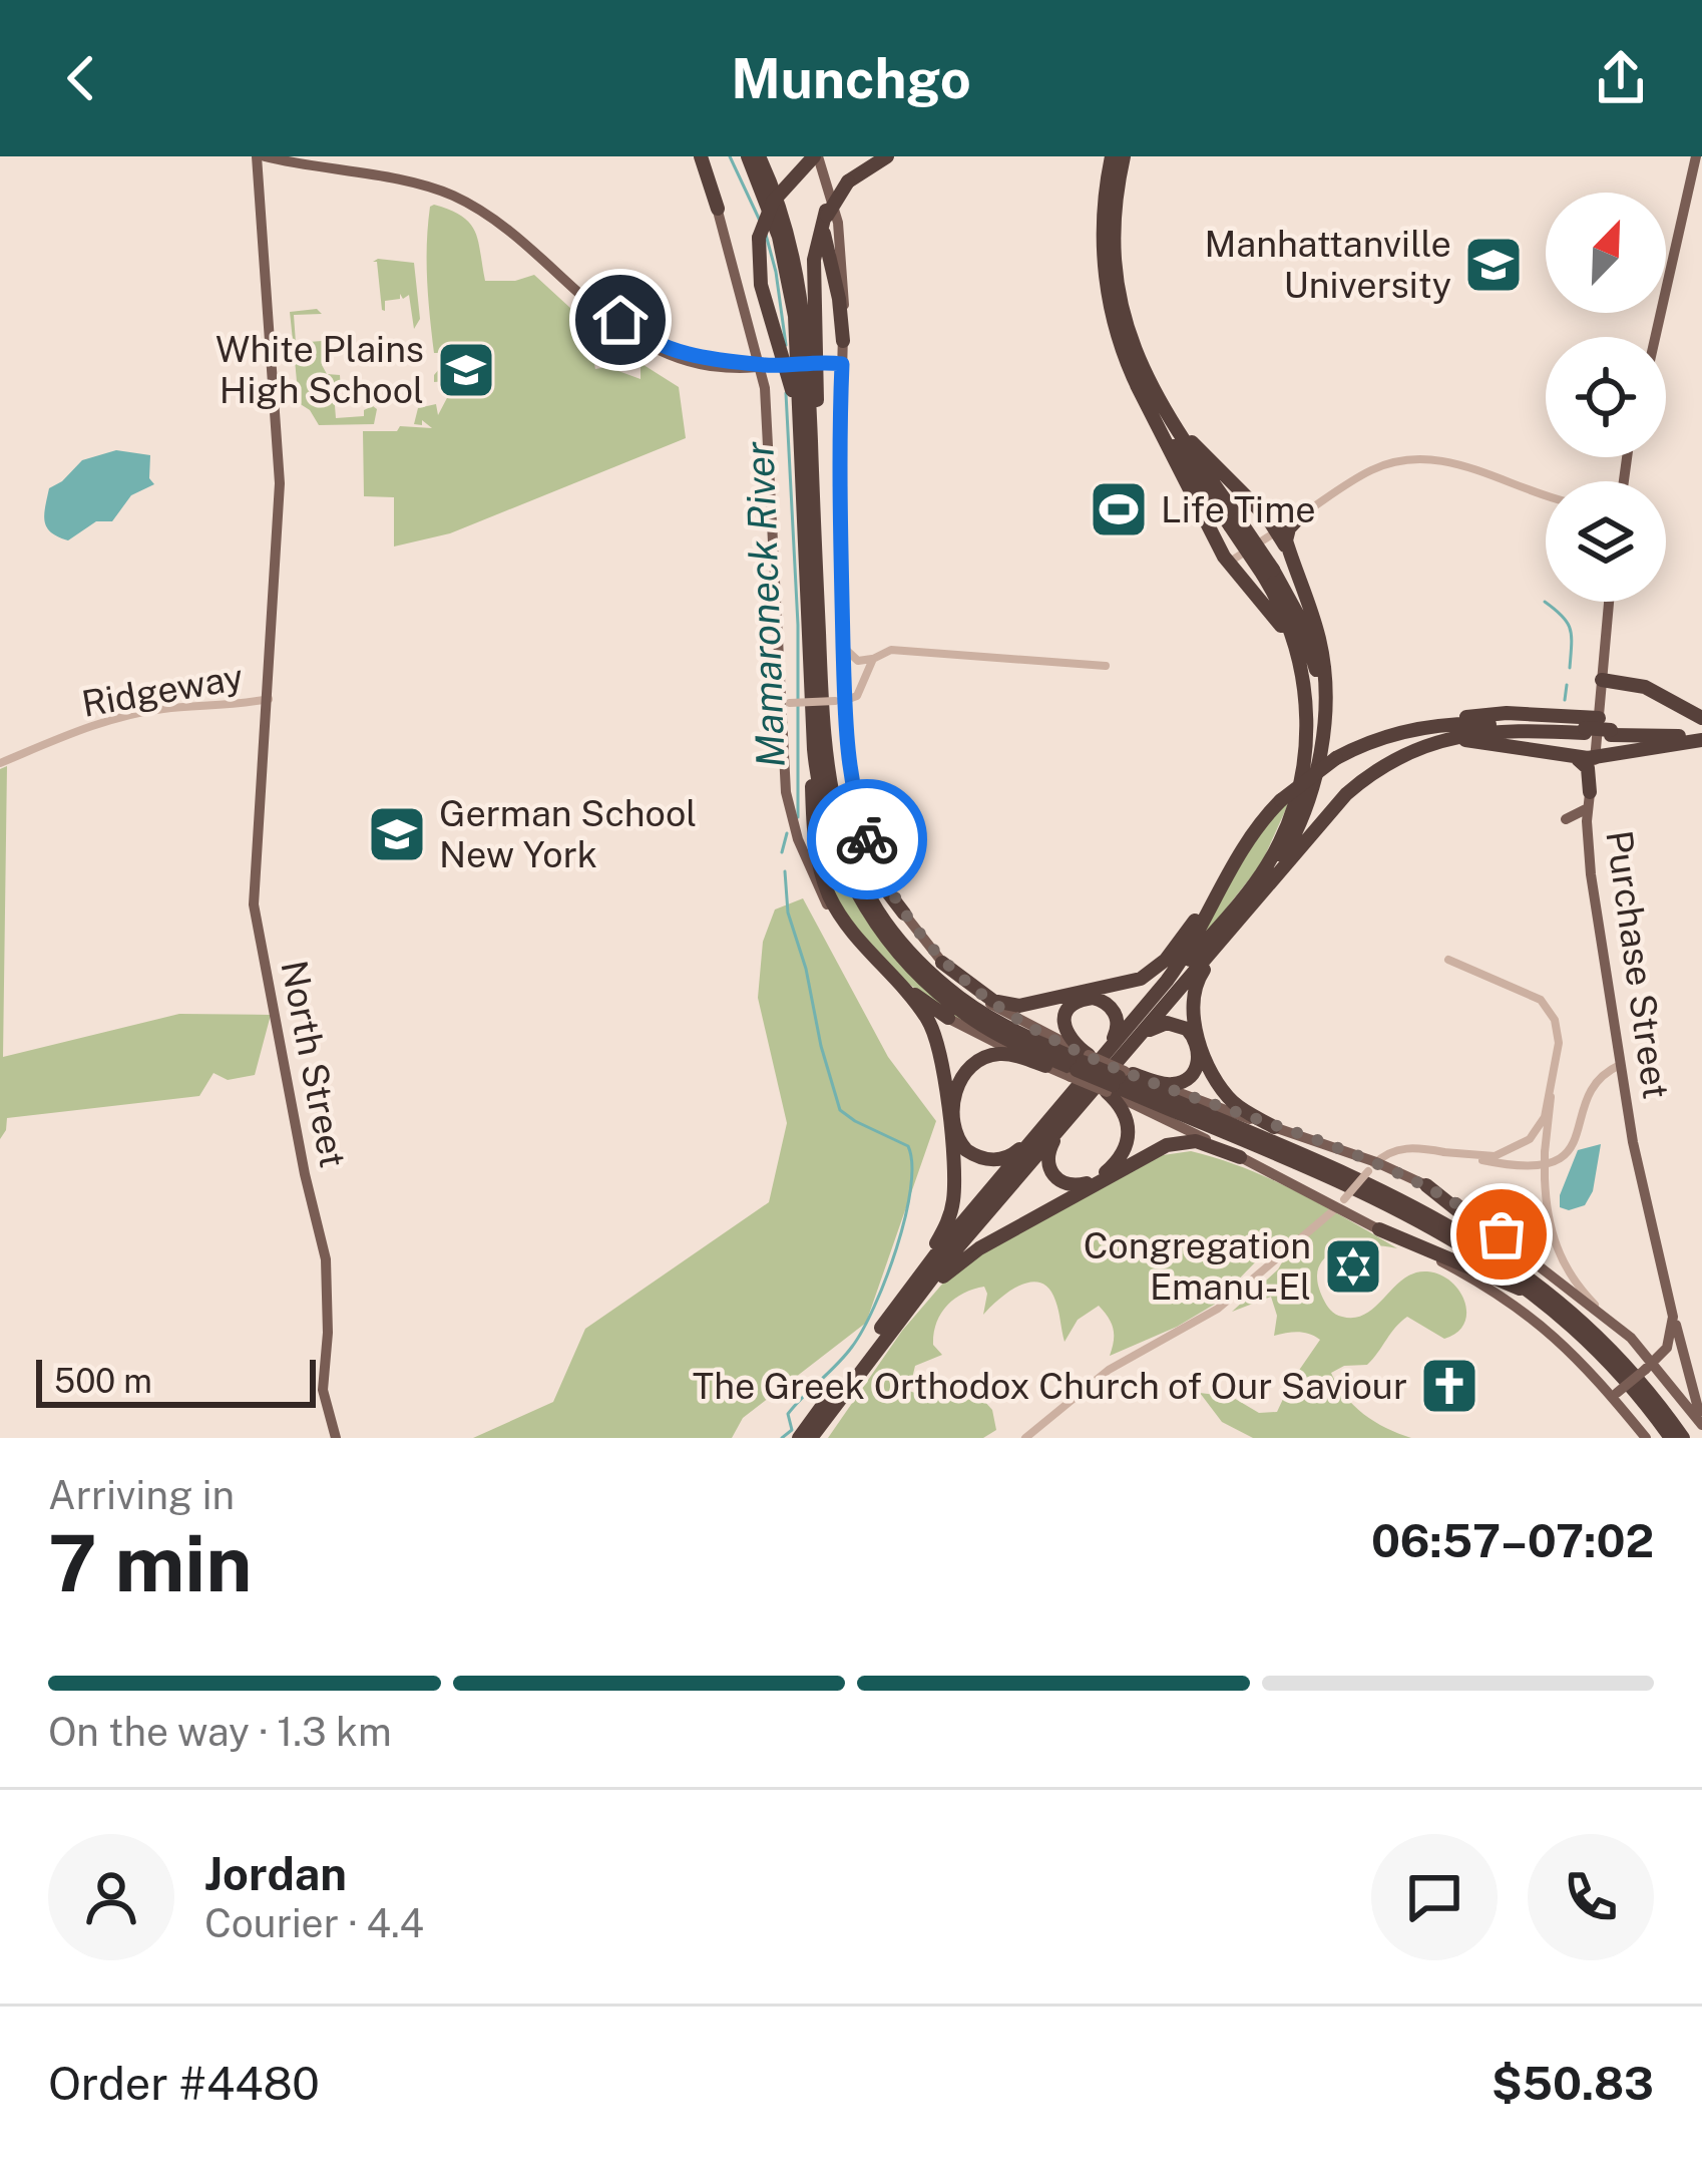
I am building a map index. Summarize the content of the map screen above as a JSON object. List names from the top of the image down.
{
  "streets": {
    "main road": ["Purchase Street", "North Street"],
    "street": ["Ridgeway"]
  },
  "crossings": [
    ["Ridgeway", "North Street"]
  ],
  "water": ["Mamaroneck River"],
  "places": {
    "school or university": ["Manhattanville University", "White Plains High School", "German School New York"],
    "sports": ["Life Time"],
    "synagogue": ["Congregation Emanu-El"],
    "church": ["The Greek Orthodox Church of Our Saviour"]
  },
  "scale_bar": "500 m",
  "north": "top right",
  "page": {
    "header": "Munchgo",
    "scale": "500 m",
    "heading": ["7 min", "Arriving in", "06:57–07:02"],
    "panel": [
      "Jordan",
      "Courier · 4.4",
      "Order #4480",
      "$50.83"
    ],
    "bar": "On the way · 1.3 km"
  }
}
